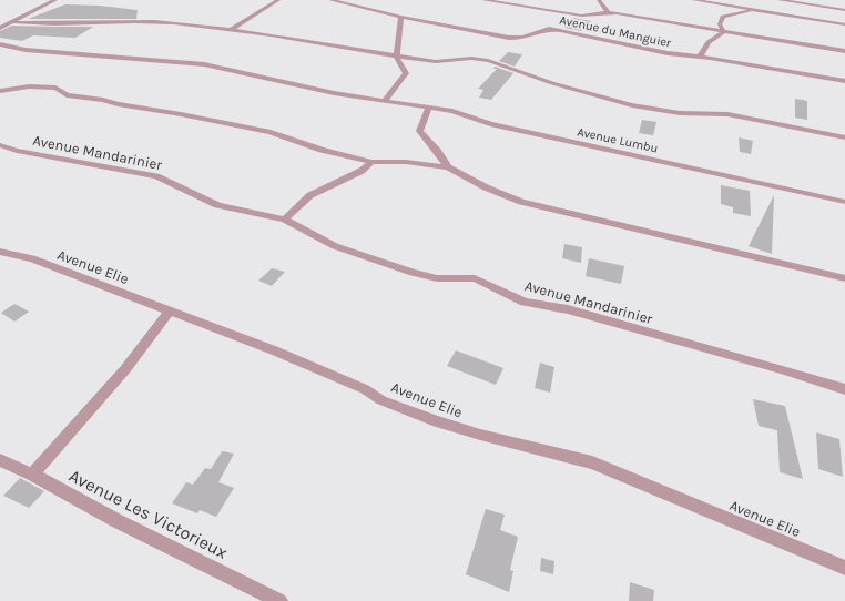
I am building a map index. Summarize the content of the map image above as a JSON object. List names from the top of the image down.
{
  "streets": {
    "street": [
      "Avenue du Manguier",
      "Avenue Lumbu",
      "Avenue Mandarinier",
      "Avenue Elie",
      "Avenue Les Victorieux"
    ]
  }
}
